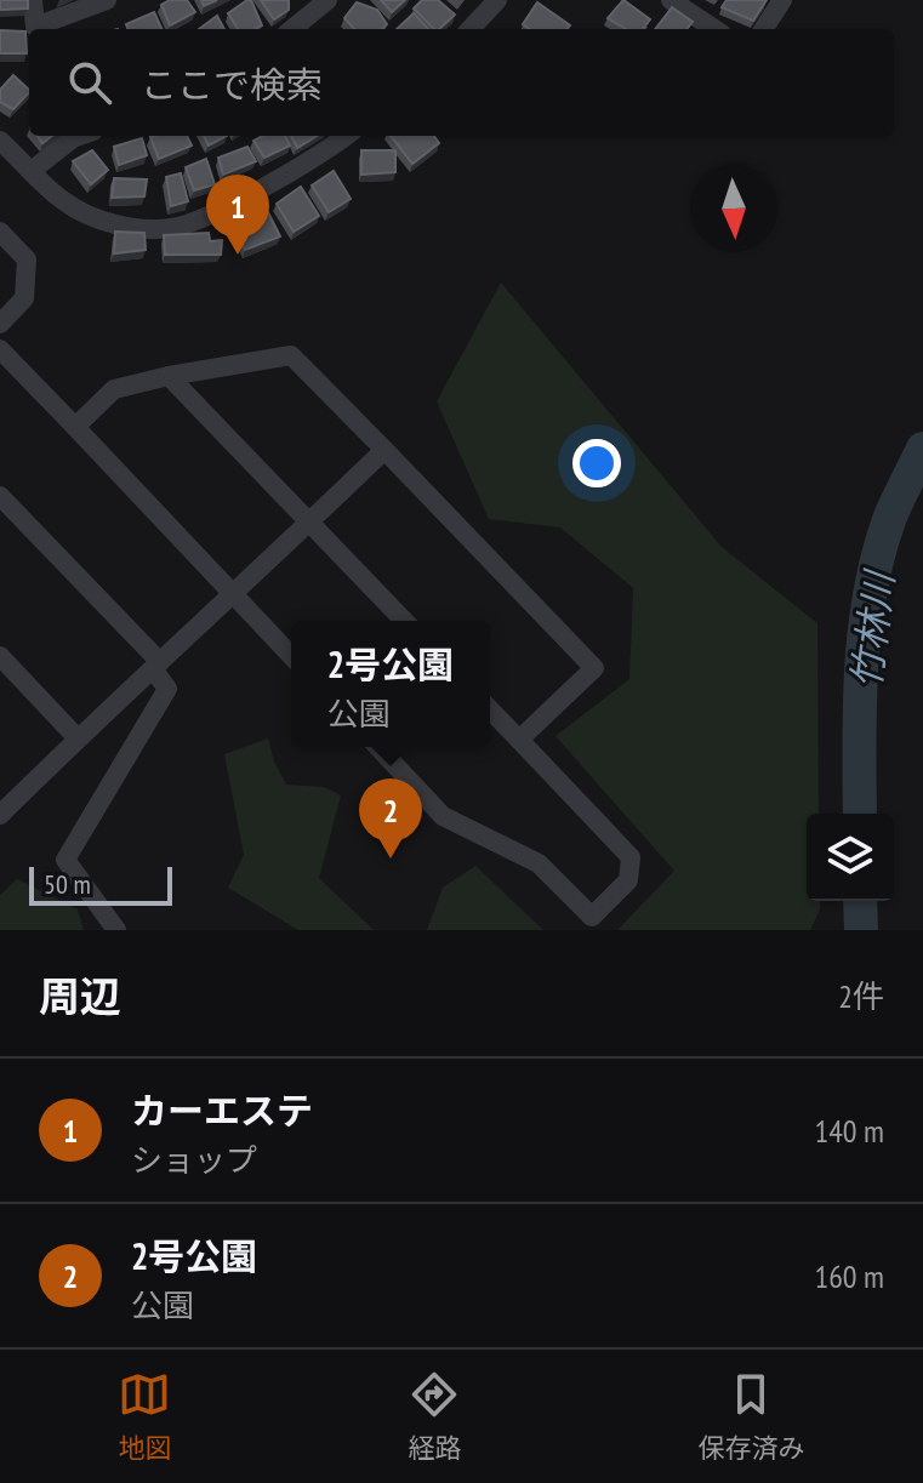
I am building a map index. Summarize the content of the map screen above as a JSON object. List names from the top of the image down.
{
  "water": ["竹林川"],
  "scale_bar": "50 m",
  "north": "bottom",
  "page": {
    "search": "ここで検索",
    "pins": ["1", "2"],
    "popup": ["2号公園", "公園"],
    "scale": "50 m",
    "heading": ["周辺", "2件"],
    "list": [
      {
        "mark": "1",
        "name": "カーエステ",
        "note": "ショップ",
        "value": "140 m"
      },
      {
        "mark": "2",
        "name": "2号公園",
        "note": "公園",
        "value": "160 m"
      }
    ],
    "nav": ["地図", "経路", "保存済み"]
  }
}
